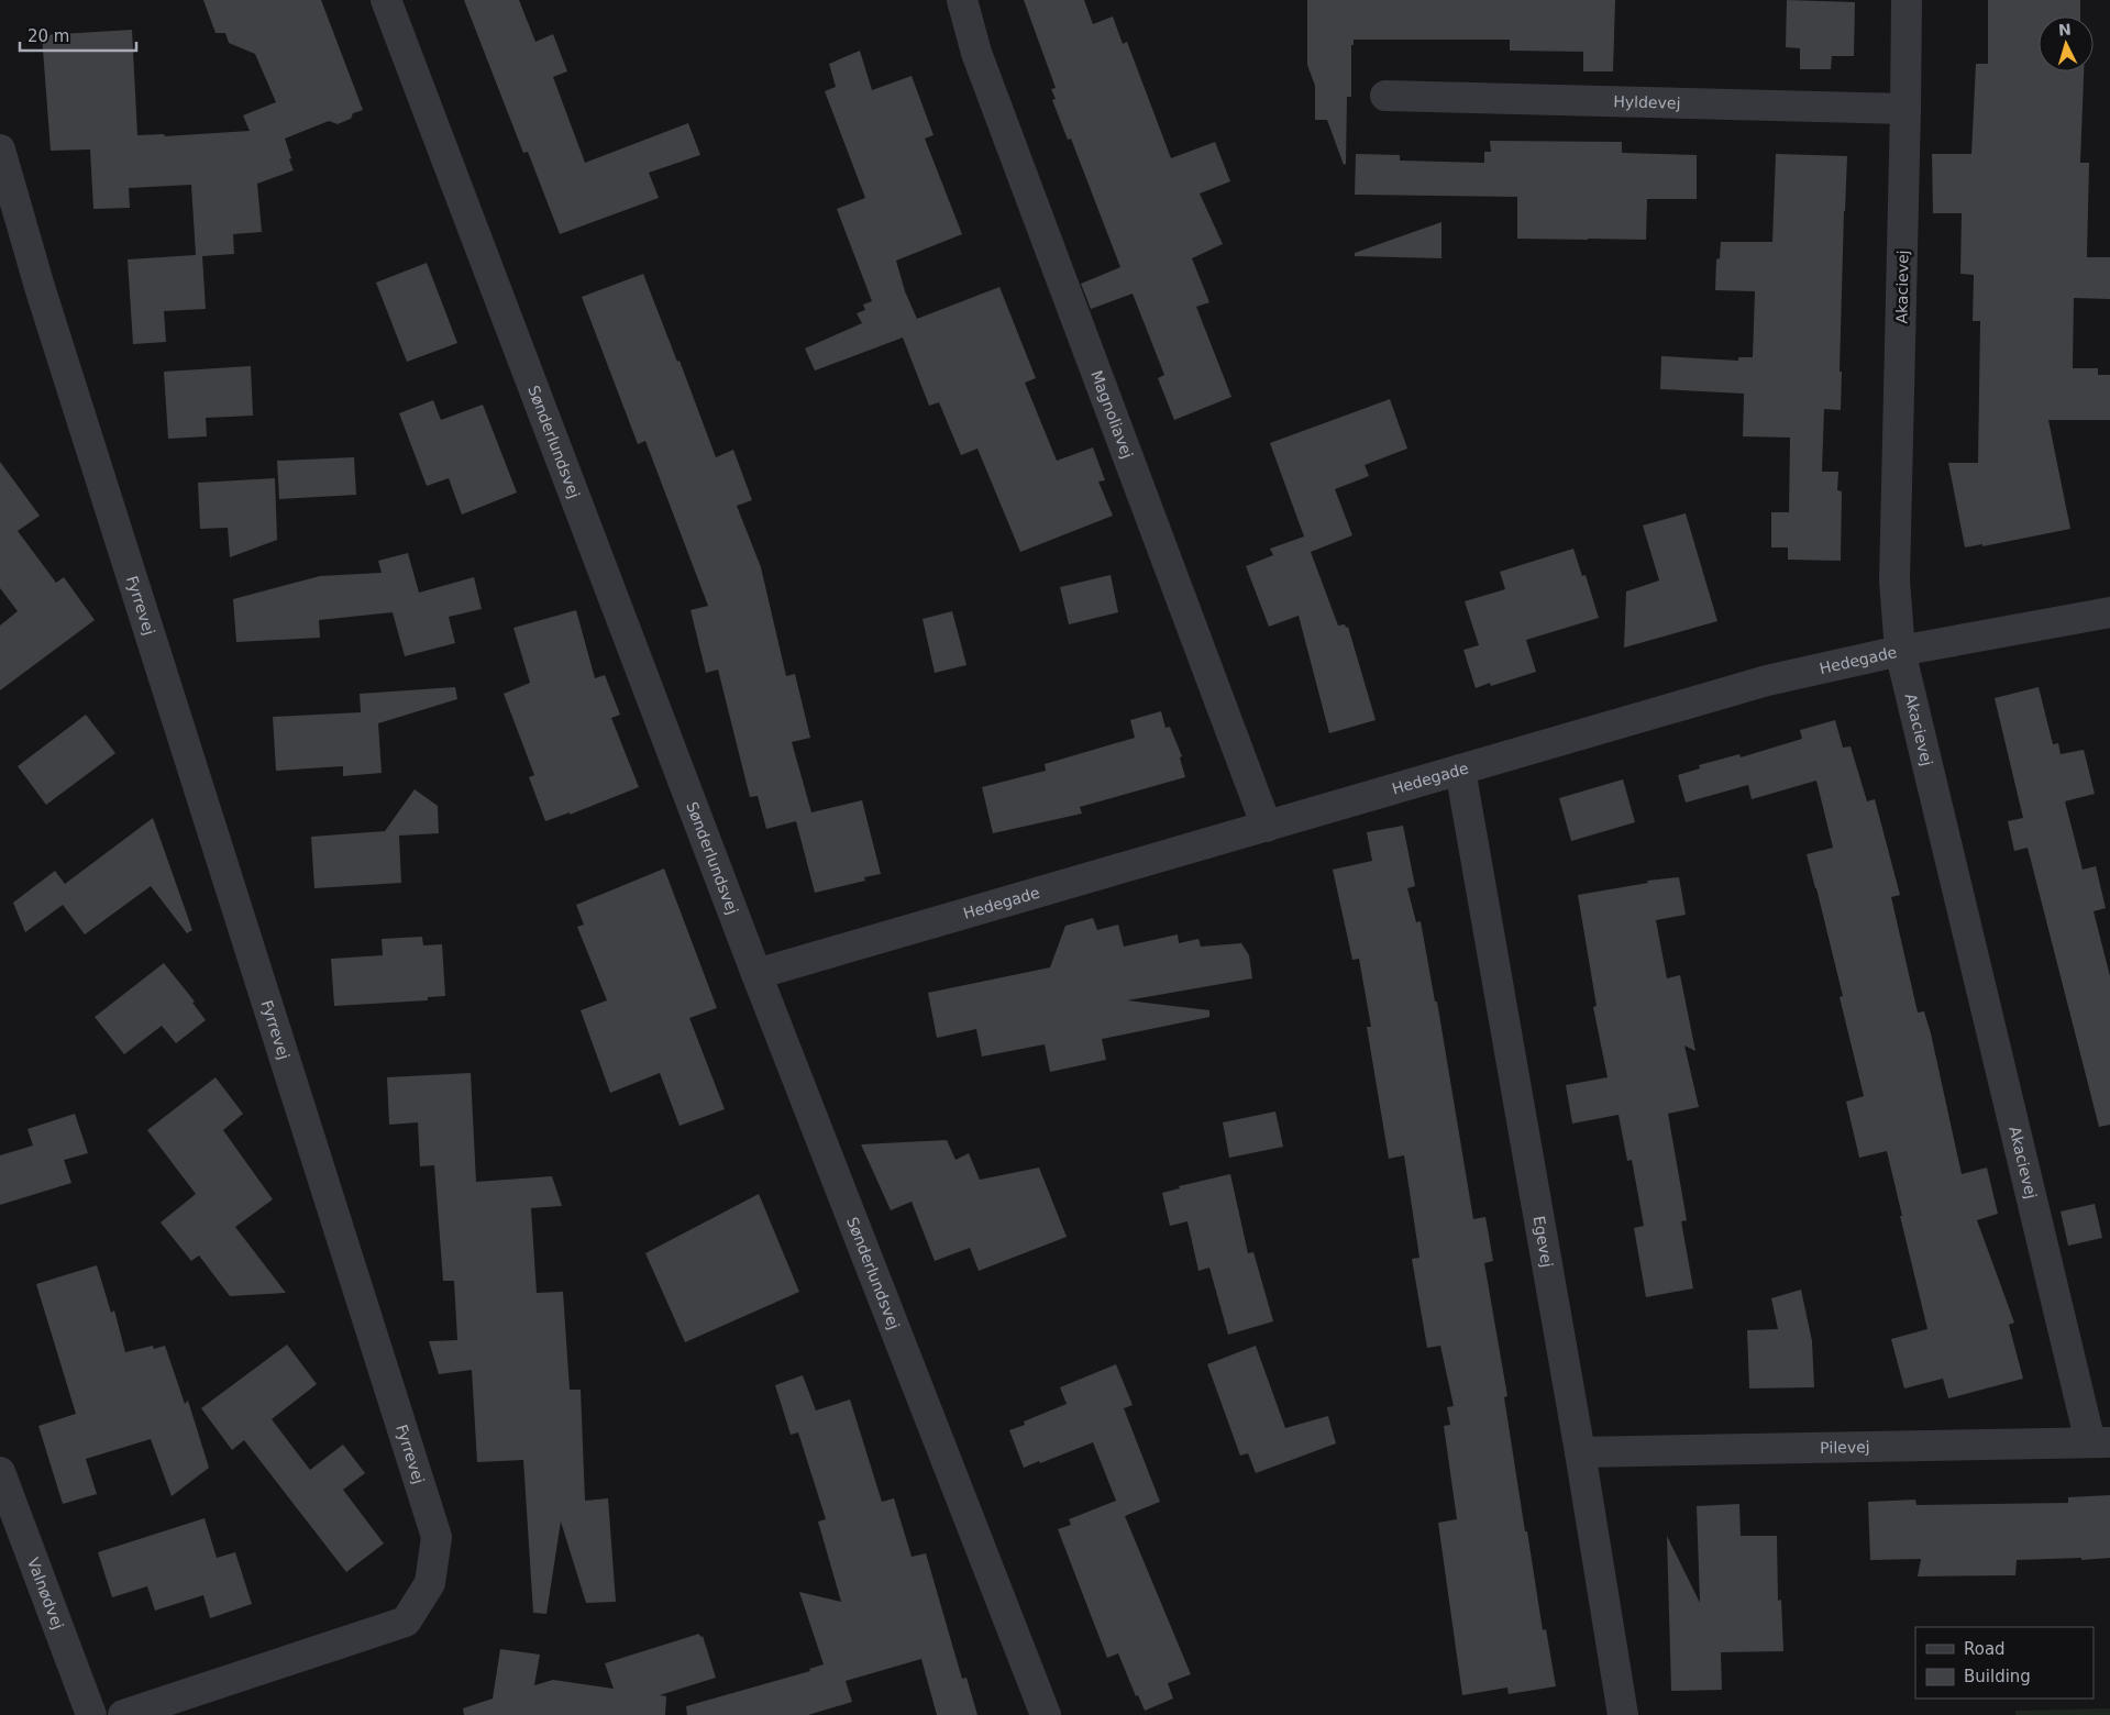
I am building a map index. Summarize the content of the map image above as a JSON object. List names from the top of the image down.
{
  "streets": {
    "street": [
      "Hyldevej",
      "Akacievej",
      "Magnoliavej",
      "Sønderlundsvej",
      "Fyrrevej",
      "Hedegade",
      "Egevej",
      "Pilevej",
      "Valnødvej"
    ]
  },
  "crossings": [
    ["Hyldevej", "Akacievej"],
    ["Akacievej", "Hedegade"],
    ["Akacievej", "Pilevej"],
    ["Magnoliavej", "Hedegade"],
    ["Sønderlundsvej", "Hedegade"],
    ["Hedegade", "Egevej"],
    ["Egevej", "Pilevej"]
  ],
  "legend": ["Road", "Building"],
  "scale_bar": "20 m",
  "north": "top"
}
